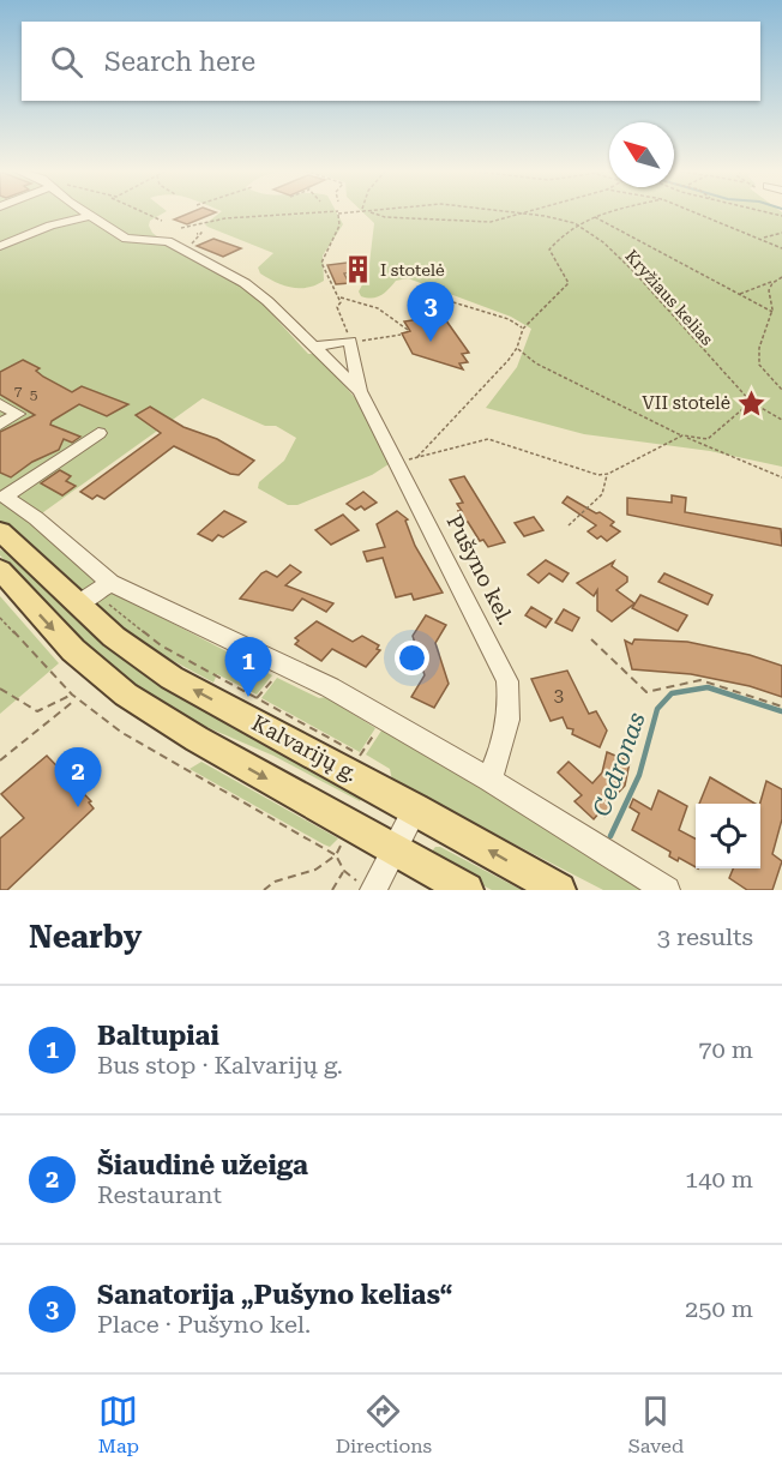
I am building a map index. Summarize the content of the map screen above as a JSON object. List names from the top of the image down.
{
  "streets": {
    "main road": ["Kalvarijų g."],
    "street": ["Pušyno kel."],
    "path": ["Kryžiaus kelias"]
  },
  "water": ["Cedronas"],
  "places": {
    "building": ["I stotelė"],
    "place": ["VII stotelė"]
  },
  "house_numbers": ["7", "5", "3"],
  "north": "top left",
  "page": {
    "search": "Search here",
    "pins": ["3", "1", "2"],
    "heading": ["Nearby", "3 results"],
    "list": [
      {
        "mark": "1",
        "name": "Baltupiai",
        "note": "Bus stop · Kalvarijų g.",
        "value": "70 m"
      },
      {
        "mark": "2",
        "name": "Šiaudinė užeiga",
        "note": "Restaurant",
        "value": "140 m"
      },
      {
        "mark": "3",
        "name": "Sanatorija „Pušyno kelias“",
        "note": "Place · Pušyno kel.",
        "value": "250 m"
      }
    ],
    "nav": ["Map", "Directions", "Saved"]
  }
}
